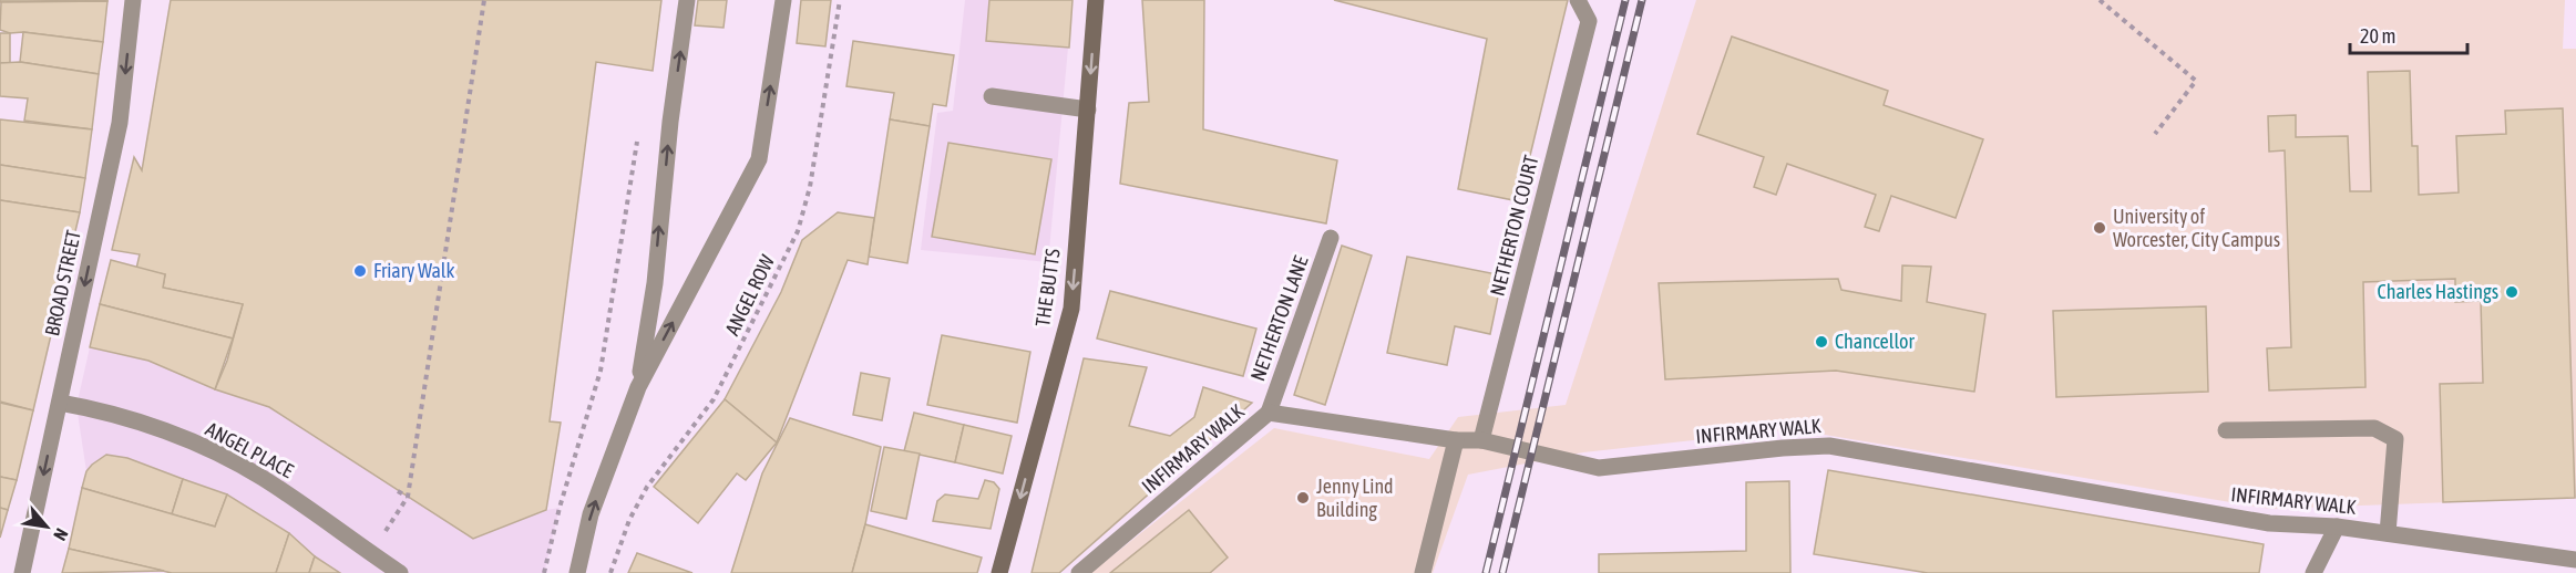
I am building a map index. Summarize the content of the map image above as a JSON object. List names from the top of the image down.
{
  "streets": {
    "main road": ["THE BUTTS"],
    "street": [
      "NETHERTON COURT",
      "BROAD STREET",
      "NETHERTON LANE",
      "INFIRMARY WALK",
      "ANGEL PLACE"
    ],
    "path": ["ANGEL ROW"]
  },
  "crossings": [
    ["NETHERTON COURT", "INFIRMARY WALK"],
    ["BROAD STREET", "ANGEL PLACE"],
    ["NETHERTON LANE", "INFIRMARY WALK"]
  ],
  "one_way": ["BROAD STREET", "THE BUTTS"],
  "places": [
    "University of Worcester, City Campus",
    "Friary Walk",
    "Charles Hastings",
    "Chancellor",
    "Jenny Lind Building"
  ],
  "scale_bar": "20 m",
  "north": "bottom right"
}
